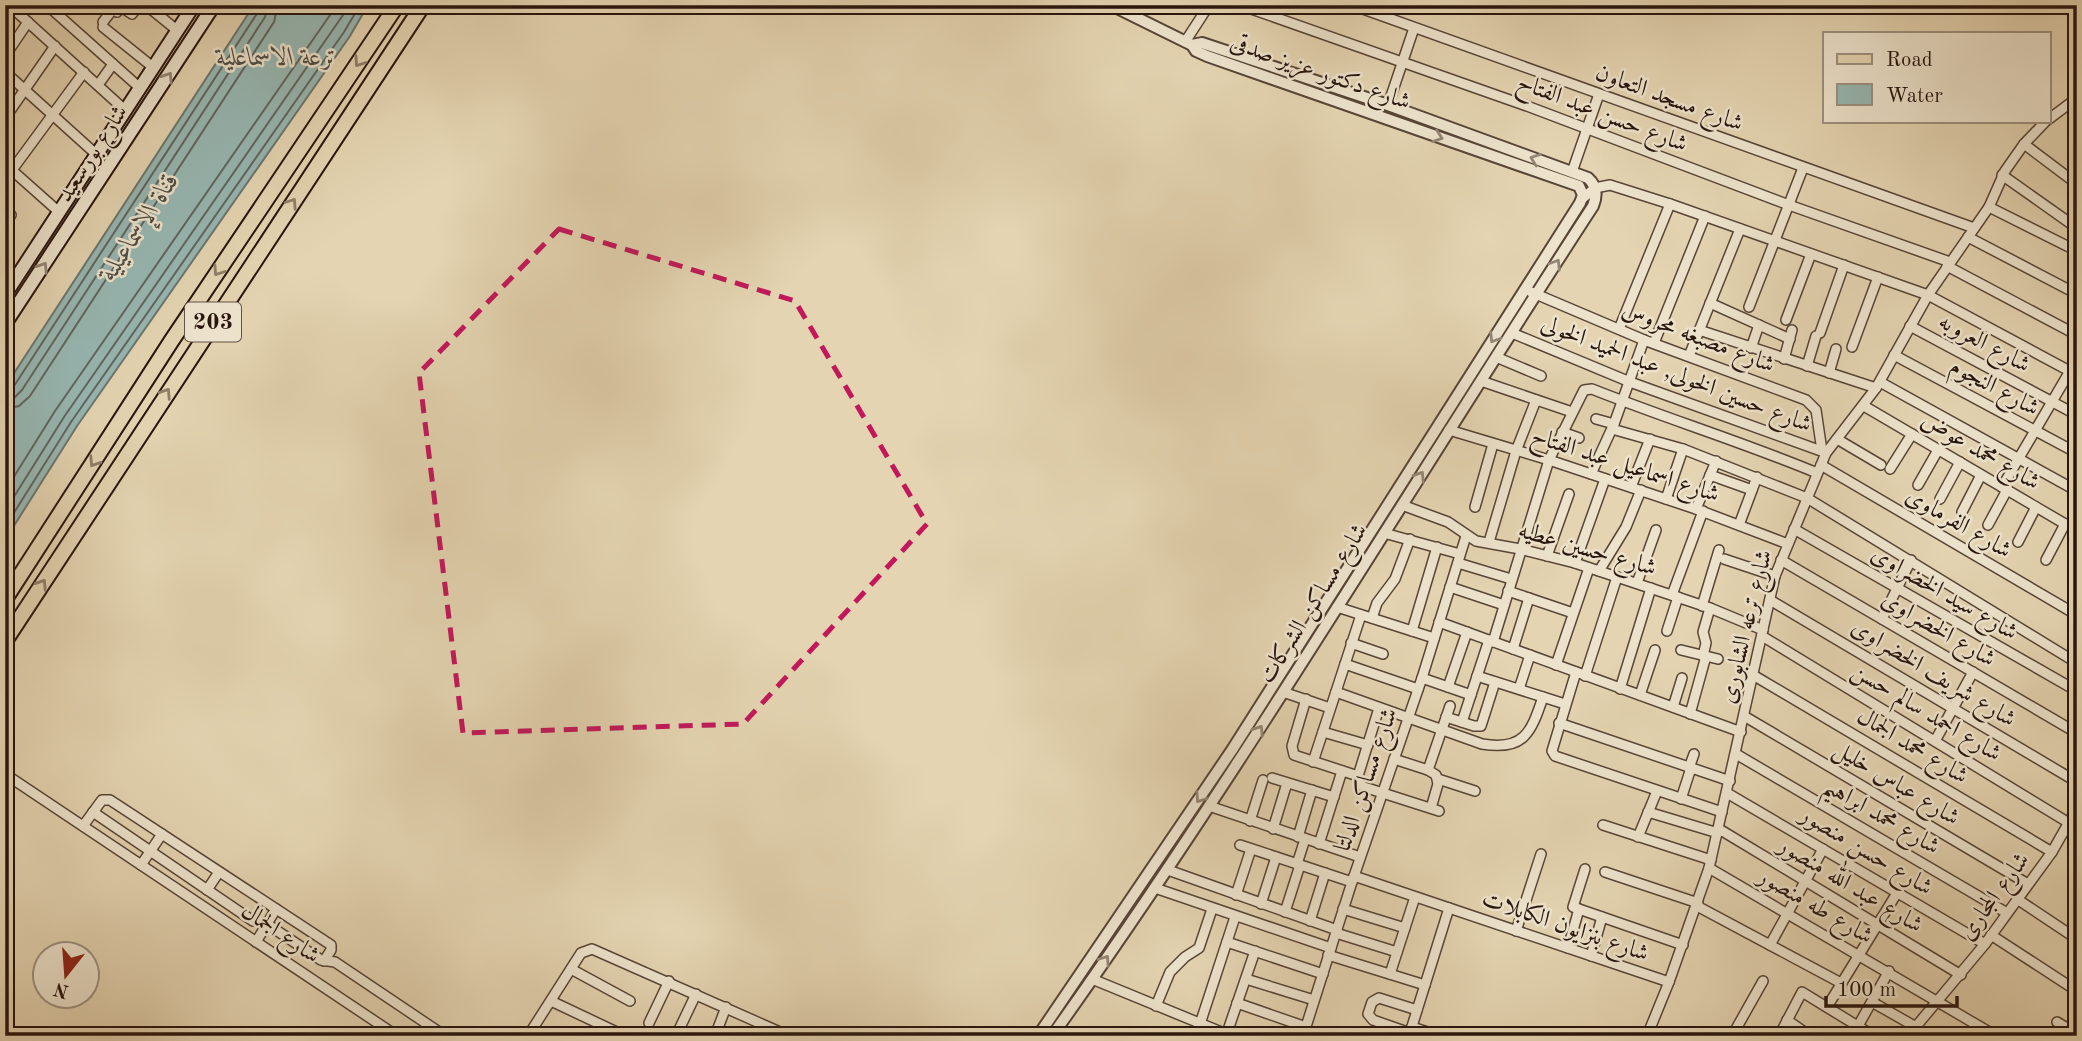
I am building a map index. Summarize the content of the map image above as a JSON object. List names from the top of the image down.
{
  "streets": {
    "main road": ["شارع بورسعيد", "203"],
    "street": [
      "شارع دكتور عزيز صدقى",
      "شارع مسجد التعاون",
      "شارع حسن عبد الفتاح",
      "شارع مصبغه محروس",
      "شارع العروبه",
      "شارع حسين الخولى, عبد الحميد الخولى",
      "شارع النجوم",
      "شارع محمد عوض",
      "شارع اسماعيل عبد الفتاح",
      "شارع الفرماوى",
      "شارع حسين عطيه",
      "شارع سيد الخضراوى",
      "شارع مساكن الشركات",
      "شارع ترعه الشابورى",
      "شارع الخضراوى",
      "شارع شريف الخضراوى",
      "شارع احمد سالم حسن",
      "شارع محمد الجمال",
      "شارع مساكن الدلتا",
      "شارع عباس خليل",
      "شارع محمد ابراهيم",
      "شارع حسن منصور",
      "شارع عبد الله منصور",
      "شارع المجارى",
      "شارع طه منصور",
      "شارع بنزايون الكابلات",
      "شارع الجمال"
    ]
  },
  "crossings": [
    ["شارع دكتور عزيز صدقى", "شارع مساكن الشركات"],
    ["شارع دكتور عزيز صدقى", "شارع ترعه الشابورى"],
    ["شارع مسجد التعاون", "شارع ترعه الشابورى"],
    ["شارع حسن عبد الفتاح", "شارع ترعه الشابورى"],
    ["شارع مصبغه محروس", "شارع حسين الخولى, عبد الحميد الخولى"],
    ["شارع مصبغه محروس", "شارع مساكن الشركات"],
    ["شارع مصبغه محروس", "شارع ترعه الشابورى"],
    ["شارع العروبه", "شارع ترعه الشابورى"],
    ["شارع حسين الخولى, عبد الحميد الخولى", "شارع مساكن الشركات"],
    ["شارع حسين الخولى, عبد الحميد الخولى", "شارع ترعه الشابورى"],
    ["شارع النجوم", "شارع ترعه الشابورى"],
    ["شارع محمد عوض", "شارع ترعه الشابورى"],
    ["شارع اسماعيل عبد الفتاح", "شارع مساكن الشركات"],
    ["شارع اسماعيل عبد الفتاح", "شارع ترعه الشابورى"],
    ["شارع الفرماوى", "شارع ترعه الشابورى"],
    ["شارع حسين عطيه", "شارع مساكن الشركات"],
    ["شارع حسين عطيه", "شارع ترعه الشابورى"],
    ["شارع حسين عطيه", "شارع احمد سالم حسن"],
    ["شارع حسين عطيه", "شارع مساكن الدلتا"],
    ["شارع سيد الخضراوى", "شارع ترعه الشابورى"],
    ["شارع ترعه الشابورى", "شارع الخضراوى"],
    ["شارع ترعه الشابورى", "شارع شريف الخضراوى"],
    ["شارع ترعه الشابورى", "شارع احمد سالم حسن"],
    ["شارع ترعه الشابورى", "شارع محمد الجمال"],
    ["شارع ترعه الشابورى", "شارع عباس خليل"],
    ["شارع ترعه الشابورى", "شارع محمد ابراهيم"],
    ["شارع ترعه الشابورى", "شارع حسن منصور"],
    ["شارع ترعه الشابورى", "شارع عبد الله منصور"],
    ["شارع ترعه الشابورى", "شارع طه منصور"],
    ["شارع ترعه الشابورى", "شارع بنزايون الكابلات"],
    ["شارع احمد سالم حسن", "شارع المجارى"],
    ["شارع محمد الجمال", "شارع المجارى"],
    ["شارع مساكن الدلتا", "شارع بنزايون الكابلات"],
    ["شارع عباس خليل", "شارع المجارى"],
    ["شارع محمد ابراهيم", "شارع المجارى"],
    ["شارع حسن منصور", "شارع المجارى"],
    ["شارع عبد الله منصور", "شارع المجارى"],
    ["شارع المجارى", "شارع طه منصور"]
  ],
  "water": ["ترعة الاسماعلية", "قناة الإسماعيلية"],
  "legend": ["Road", "Water"],
  "scale_bar": "100 m",
  "north": "bottom"
}
